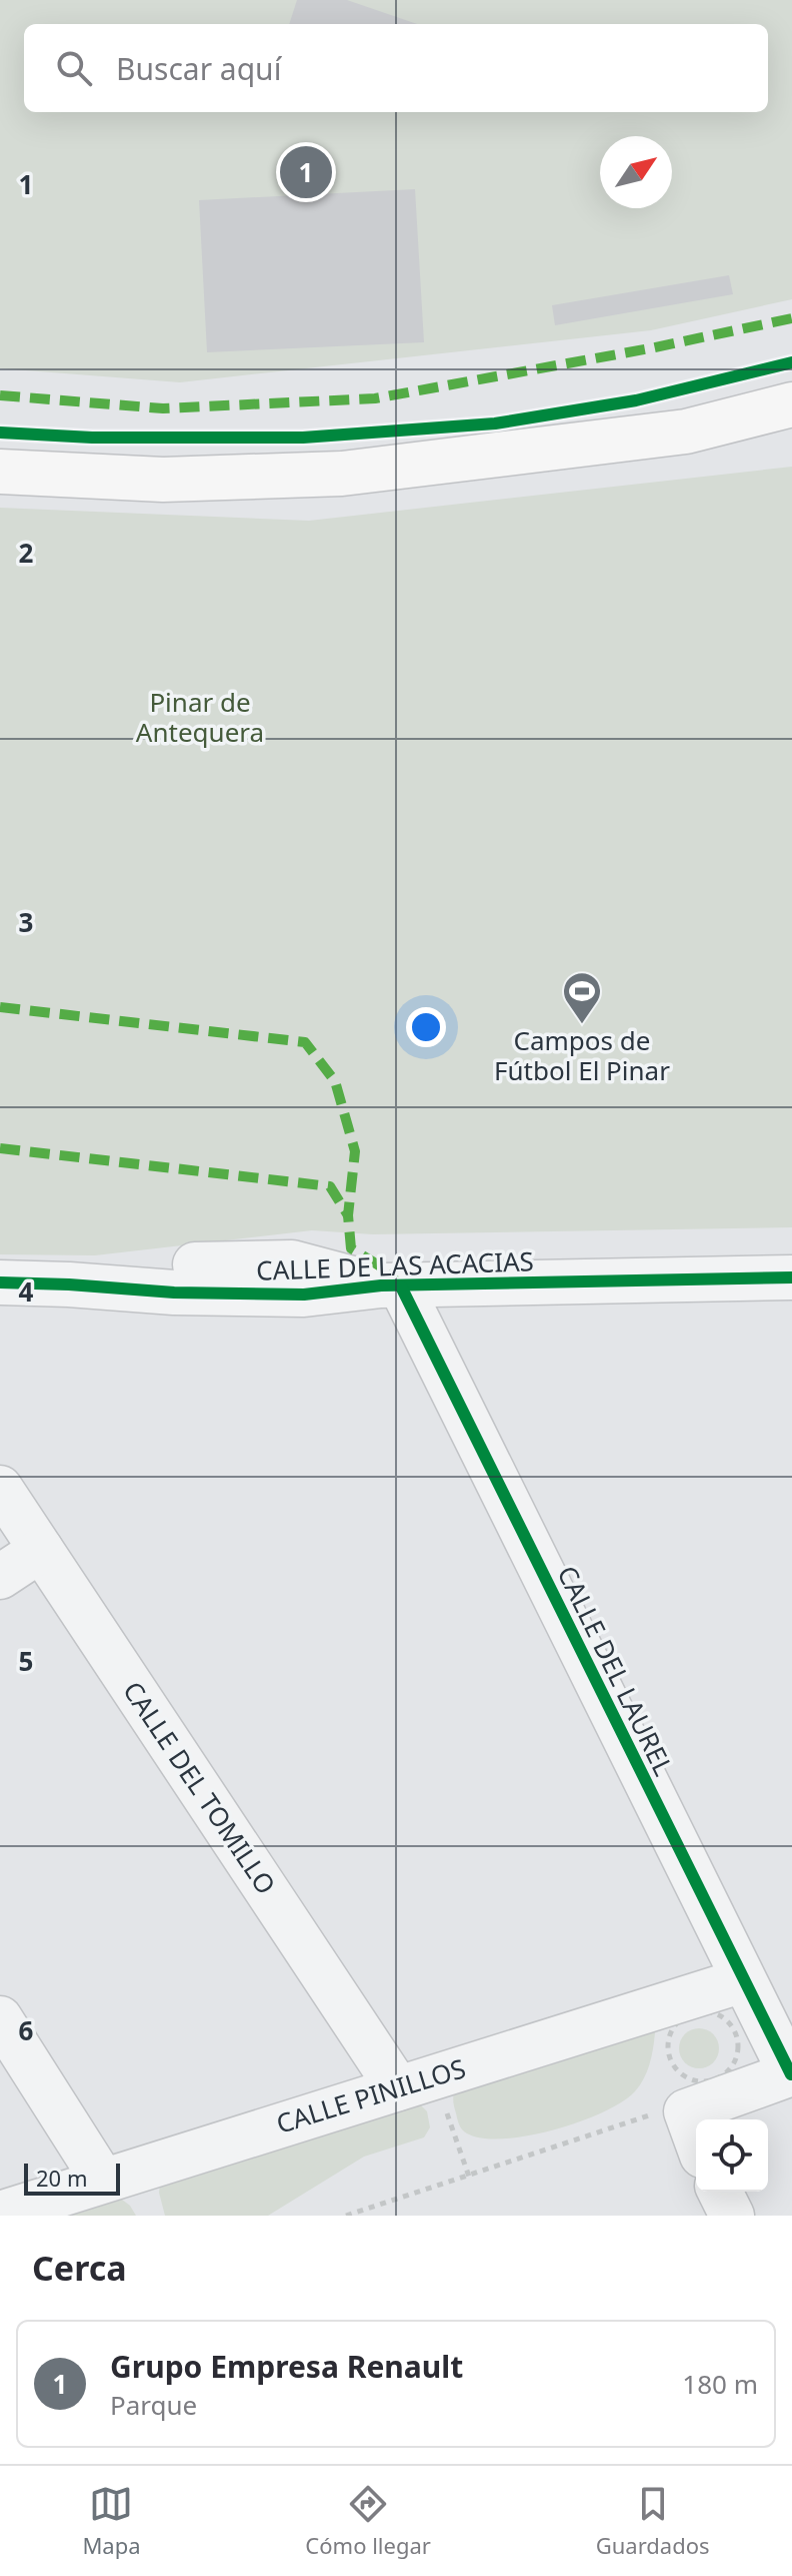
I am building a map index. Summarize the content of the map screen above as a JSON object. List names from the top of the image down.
{
  "streets": {
    "street": [
      "CALLE DE LAS ACACIAS",
      "CALLE DEL LAUREL",
      "CALLE DEL TOMILLO",
      "CALLE PINILLOS"
    ]
  },
  "crossings": [
    ["CALLE DE LAS ACACIAS", "CALLE DEL LAUREL"],
    ["CALLE DEL LAUREL", "CALLE PINILLOS"],
    ["CALLE DEL TOMILLO", "CALLE PINILLOS"]
  ],
  "parks": ["Pinar de Antequera"],
  "places": {
    "sports": ["Campos de Fútbol El Pinar"]
  },
  "scale_bar": "20 m",
  "north": "top right",
  "page": {
    "search": "Buscar aquí",
    "pins": "1",
    "scale": "20 m",
    "heading": "Cerca",
    "list": [
      {
        "mark": "1",
        "name": "Grupo Empresa Renault",
        "note": "Parque",
        "value": "180 m"
      }
    ],
    "nav": ["Mapa", "Cómo llegar", "Guardados"]
  },
  "grid": {
    "rows": [
      "1",
      "2",
      "3",
      "4",
      "5",
      "6"
    ]
  }
}
